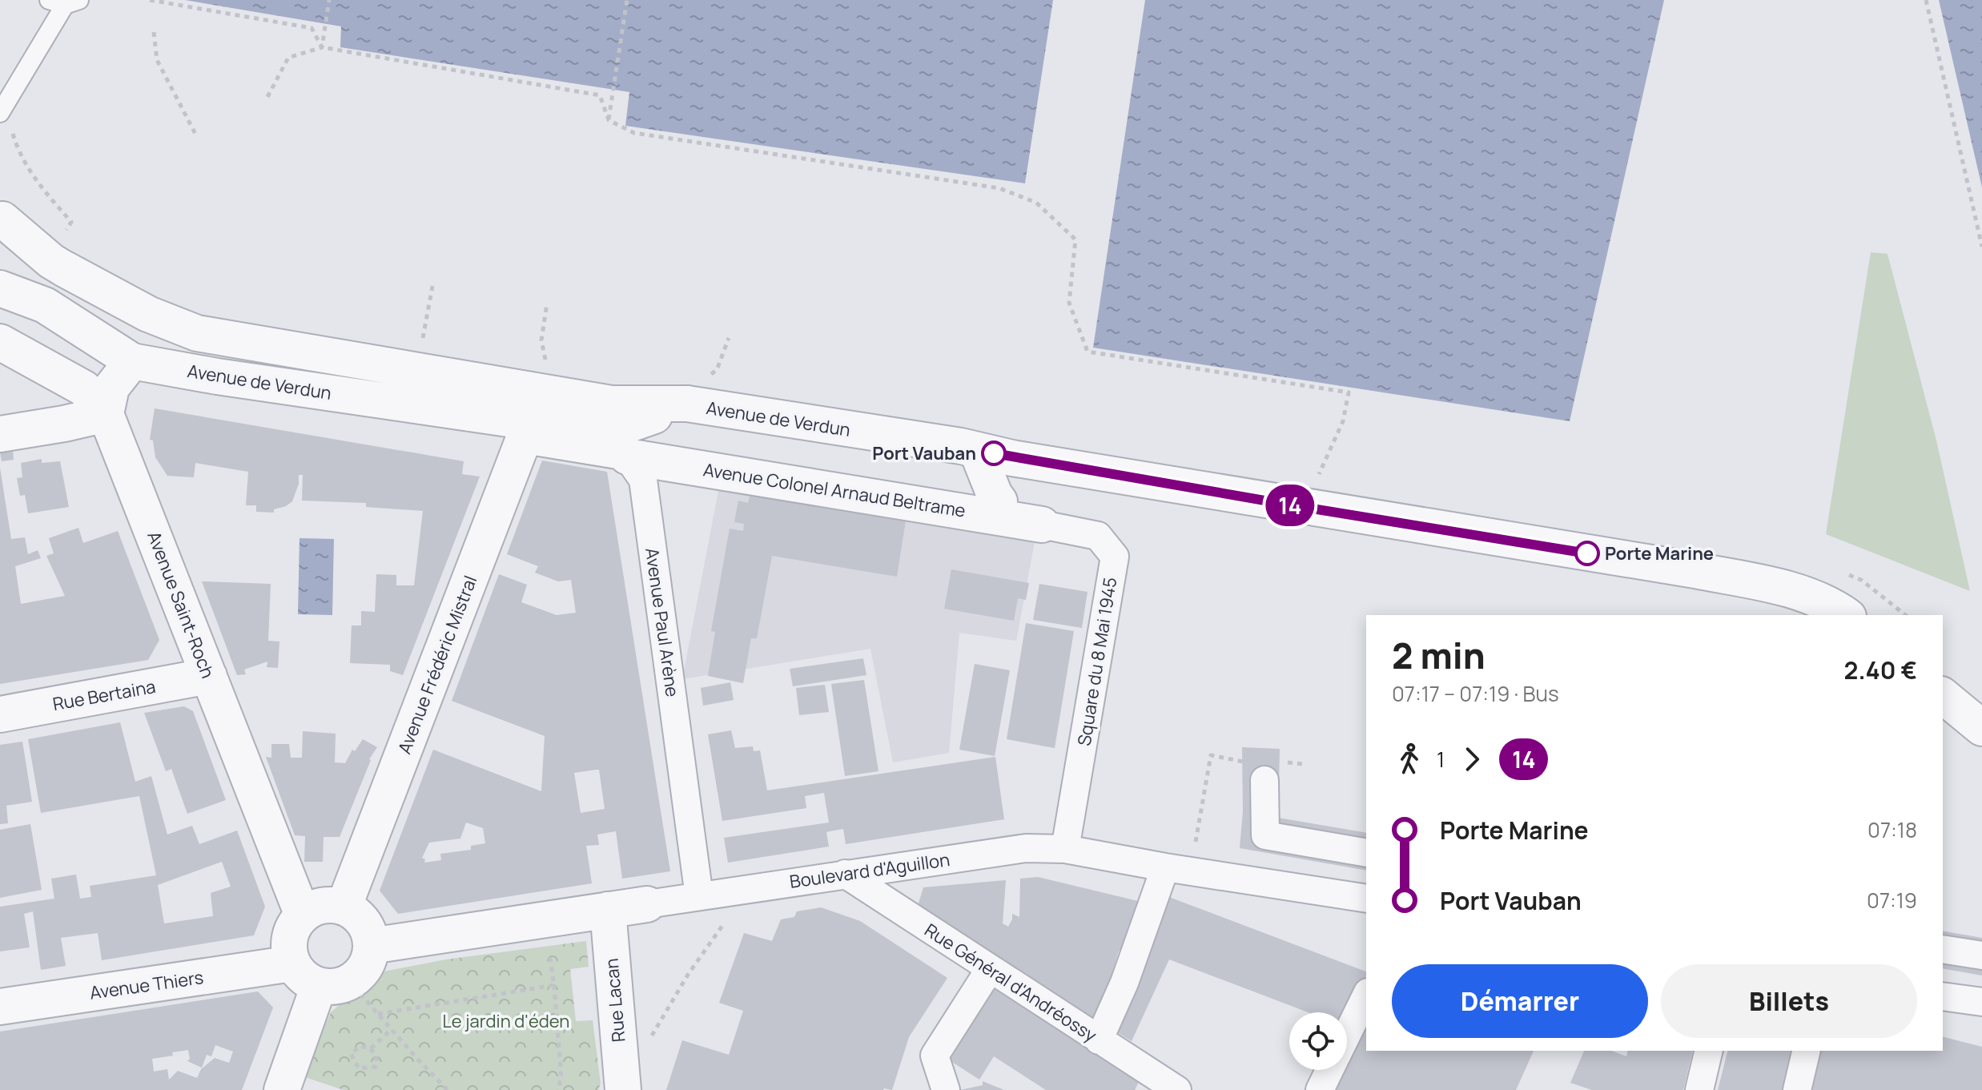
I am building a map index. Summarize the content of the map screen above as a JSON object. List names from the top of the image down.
{
  "streets": {
    "street": [
      "Avenue de Verdun",
      "Avenue Colonel Arnaud Beltrame",
      "Avenue Saint-Roch",
      "Avenue Paul Arène",
      "Square du 8 Mai 1945",
      "Avenue Frédéric Mistral",
      "Rue Bertaina",
      "Boulevard d'Aguillon",
      "Rue Général d'Andréossy",
      "Avenue Thiers",
      "Rue Lacan"
    ]
  },
  "crossings": [
    ["Avenue de Verdun", "Avenue Frédéric Mistral"],
    ["Avenue Colonel Arnaud Beltrame", "Avenue Paul Arène"],
    ["Avenue Colonel Arnaud Beltrame", "Square du 8 Mai 1945"],
    ["Avenue Saint-Roch", "Avenue Frédéric Mistral"],
    ["Avenue Saint-Roch", "Rue Bertaina"],
    ["Avenue Saint-Roch", "Boulevard d'Aguillon"],
    ["Avenue Saint-Roch", "Avenue Thiers"],
    ["Avenue Paul Arène", "Boulevard d'Aguillon"],
    ["Square du 8 Mai 1945", "Boulevard d'Aguillon"],
    ["Avenue Frédéric Mistral", "Boulevard d'Aguillon"],
    ["Avenue Frédéric Mistral", "Avenue Thiers"],
    ["Boulevard d'Aguillon", "Rue Général d'Andréossy"],
    ["Boulevard d'Aguillon", "Avenue Thiers"],
    ["Boulevard d'Aguillon", "Rue Lacan"]
  ],
  "parks": ["Le jardin d'éden"],
  "places": ["Port Vauban", "Porte Marine"],
  "lines": ["bus line 14"],
  "page": {
    "on_map": "14",
    "heading": ["2 min", "07:17 – 07:19 · Bus", "2.40 €"],
    "legs": ["1", "14"],
    "list": [
      {
        "name": "Porte Marine",
        "value": "07:18"
      },
      {
        "name": "Port Vauban",
        "value": "07:19"
      }
    ],
    "buttons": ["Démarrer", "Billets"]
  }
}
